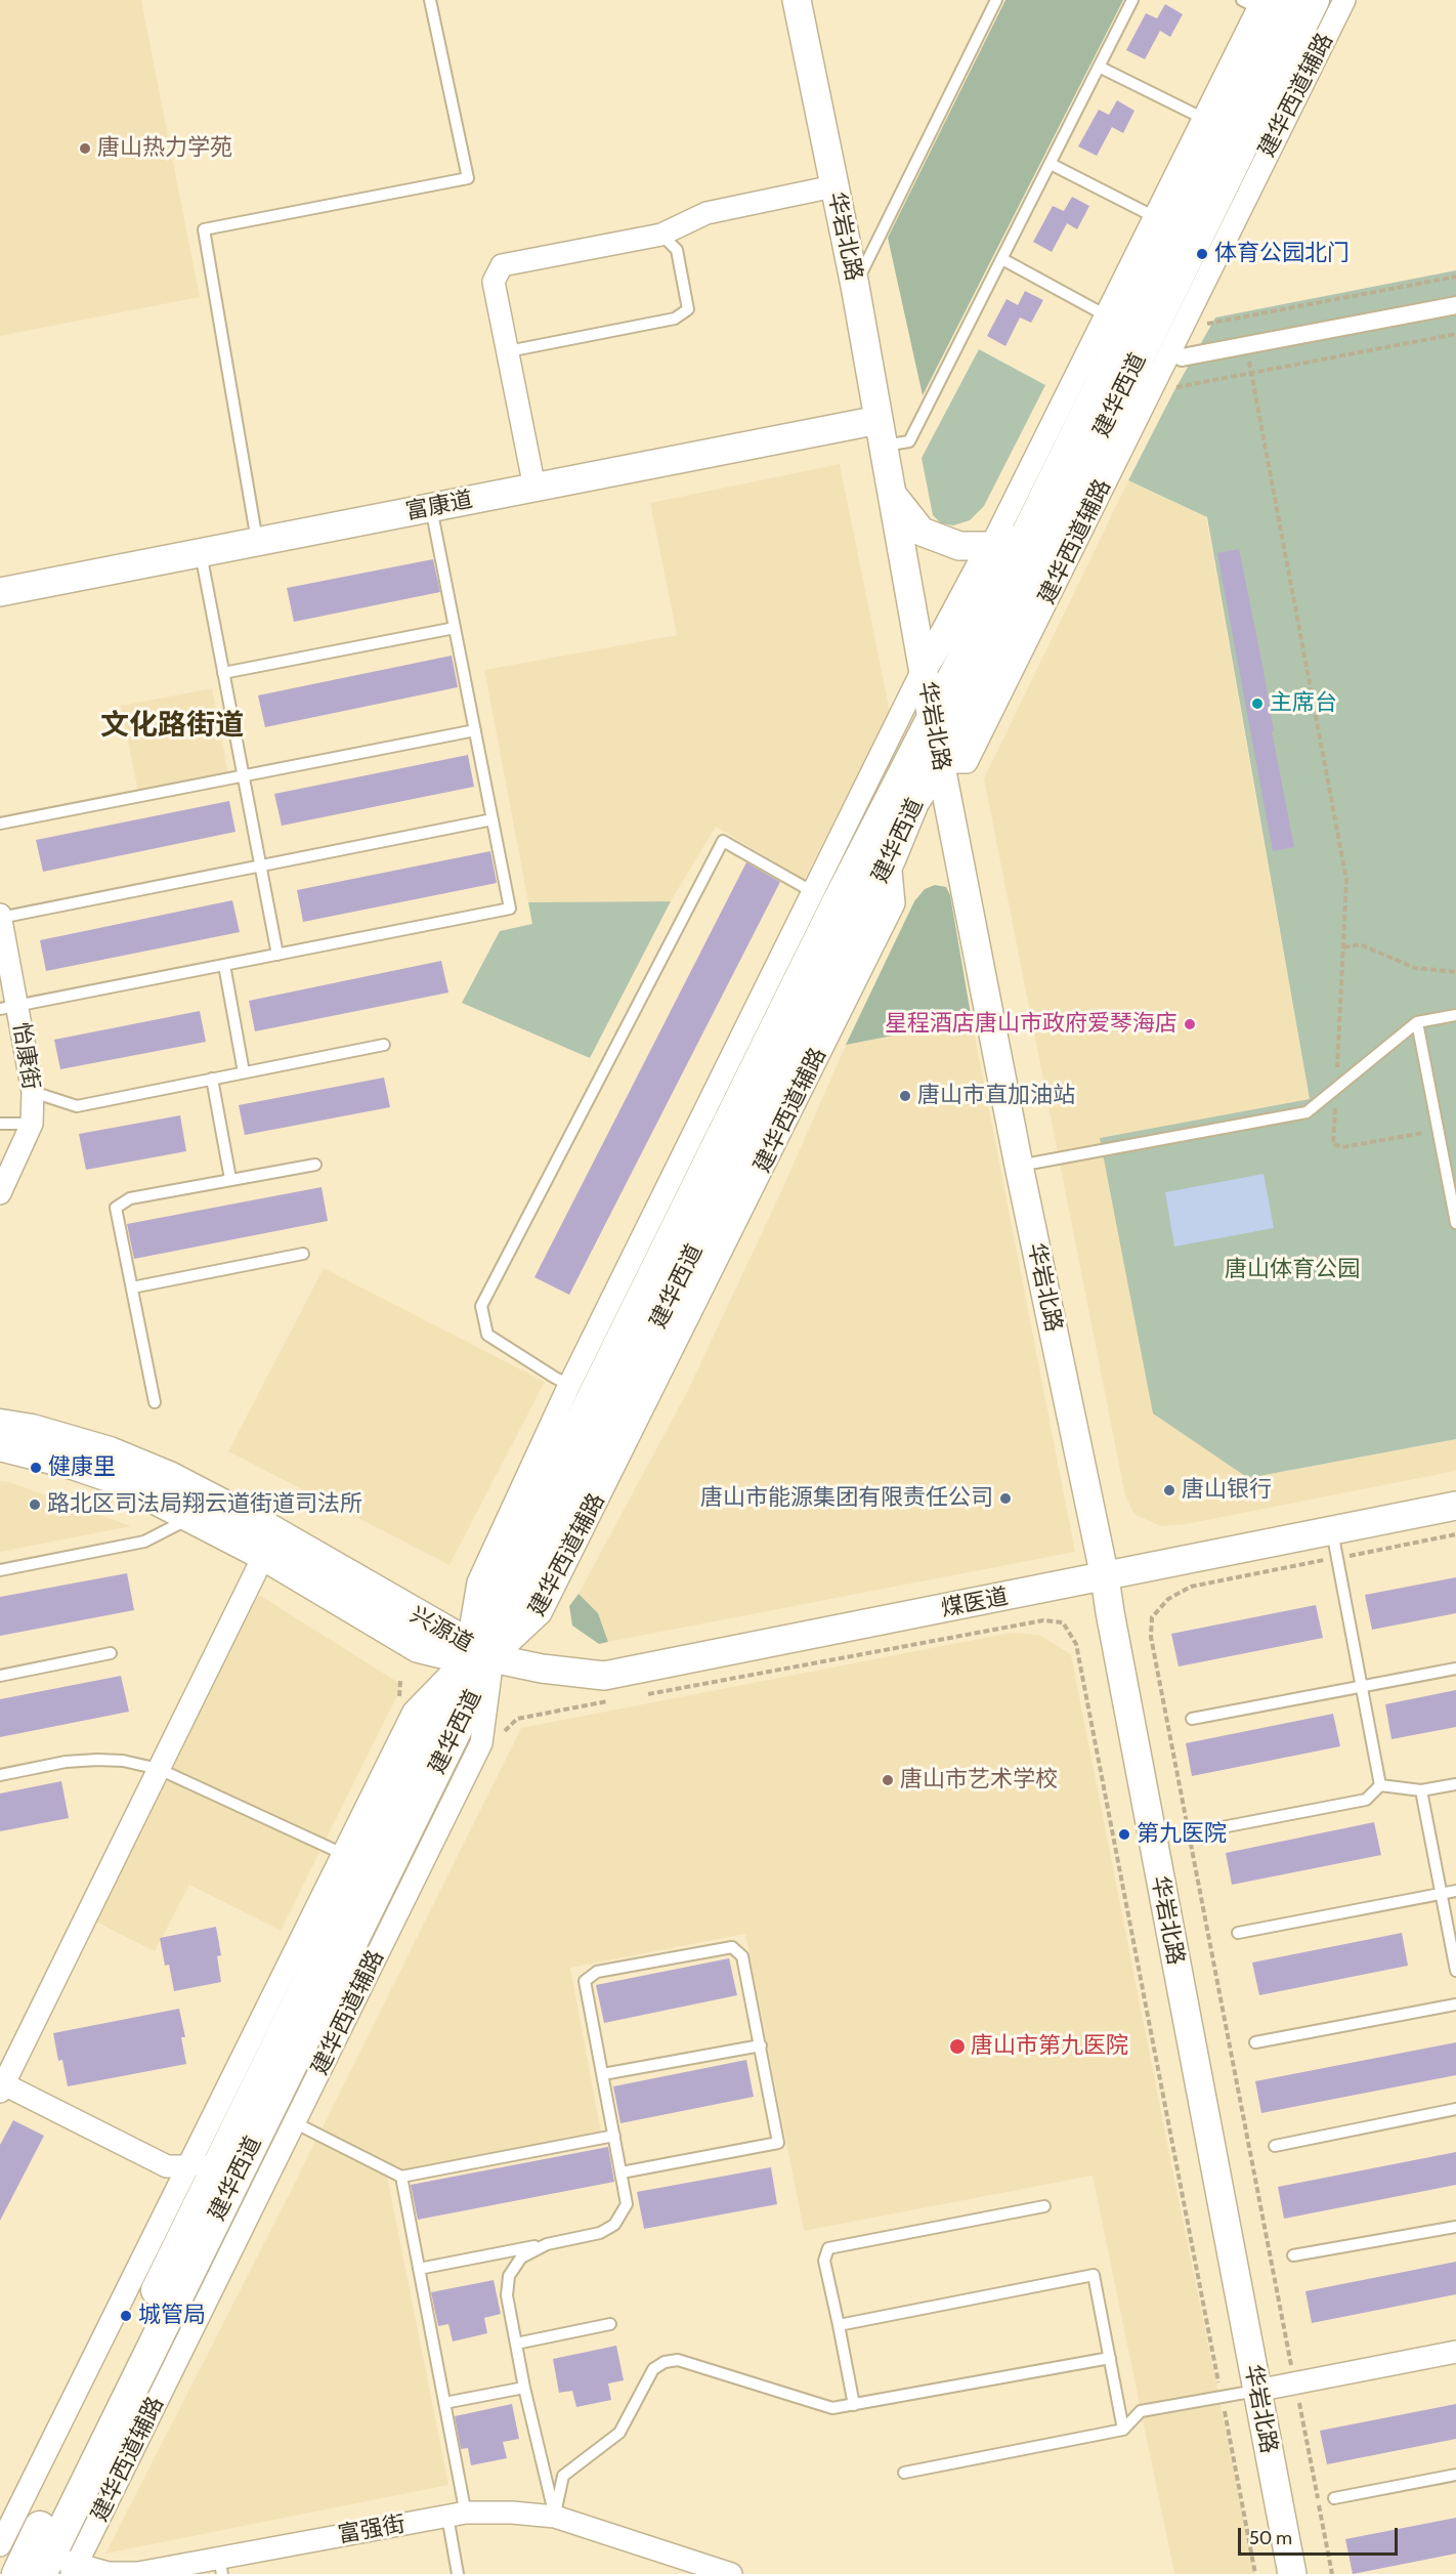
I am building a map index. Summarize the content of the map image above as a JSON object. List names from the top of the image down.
{
  "streets": {
    "main road": ["建华西道", "兴源道"],
    "street": [
      "建华西道辅路",
      "华岩北路",
      "富康道",
      "怡康街",
      "煤医道",
      "富强街"
    ]
  },
  "crossings": [
    ["建华西道辅路", "华岩北路"],
    ["建华西道辅路", "建华西道"],
    ["建华西道辅路", "煤医道"],
    ["建华西道辅路", "兴源道"],
    ["建华西道辅路", "富强街"],
    ["华岩北路", "建华西道"],
    ["华岩北路", "富康道"],
    ["华岩北路", "煤医道"],
    ["建华西道", "煤医道"],
    ["建华西道", "兴源道"],
    ["建华西道", "富强街"],
    ["煤医道", "兴源道"]
  ],
  "districts": ["文化路街道"],
  "parks": ["唐山体育公园"],
  "places": [
    "唐山热力学苑",
    "体育公园北门",
    "主席台",
    "星程酒店唐山市政府爱琴海店",
    "唐山市直加油站",
    "健康里",
    "唐山银行",
    "唐山市能源集团有限责任公司",
    "路北区司法局翔云道街道司法所",
    "唐山市艺术学校",
    "第九医院",
    "唐山市第九医院",
    "城管局"
  ],
  "scale_bar": "50 m"
}
